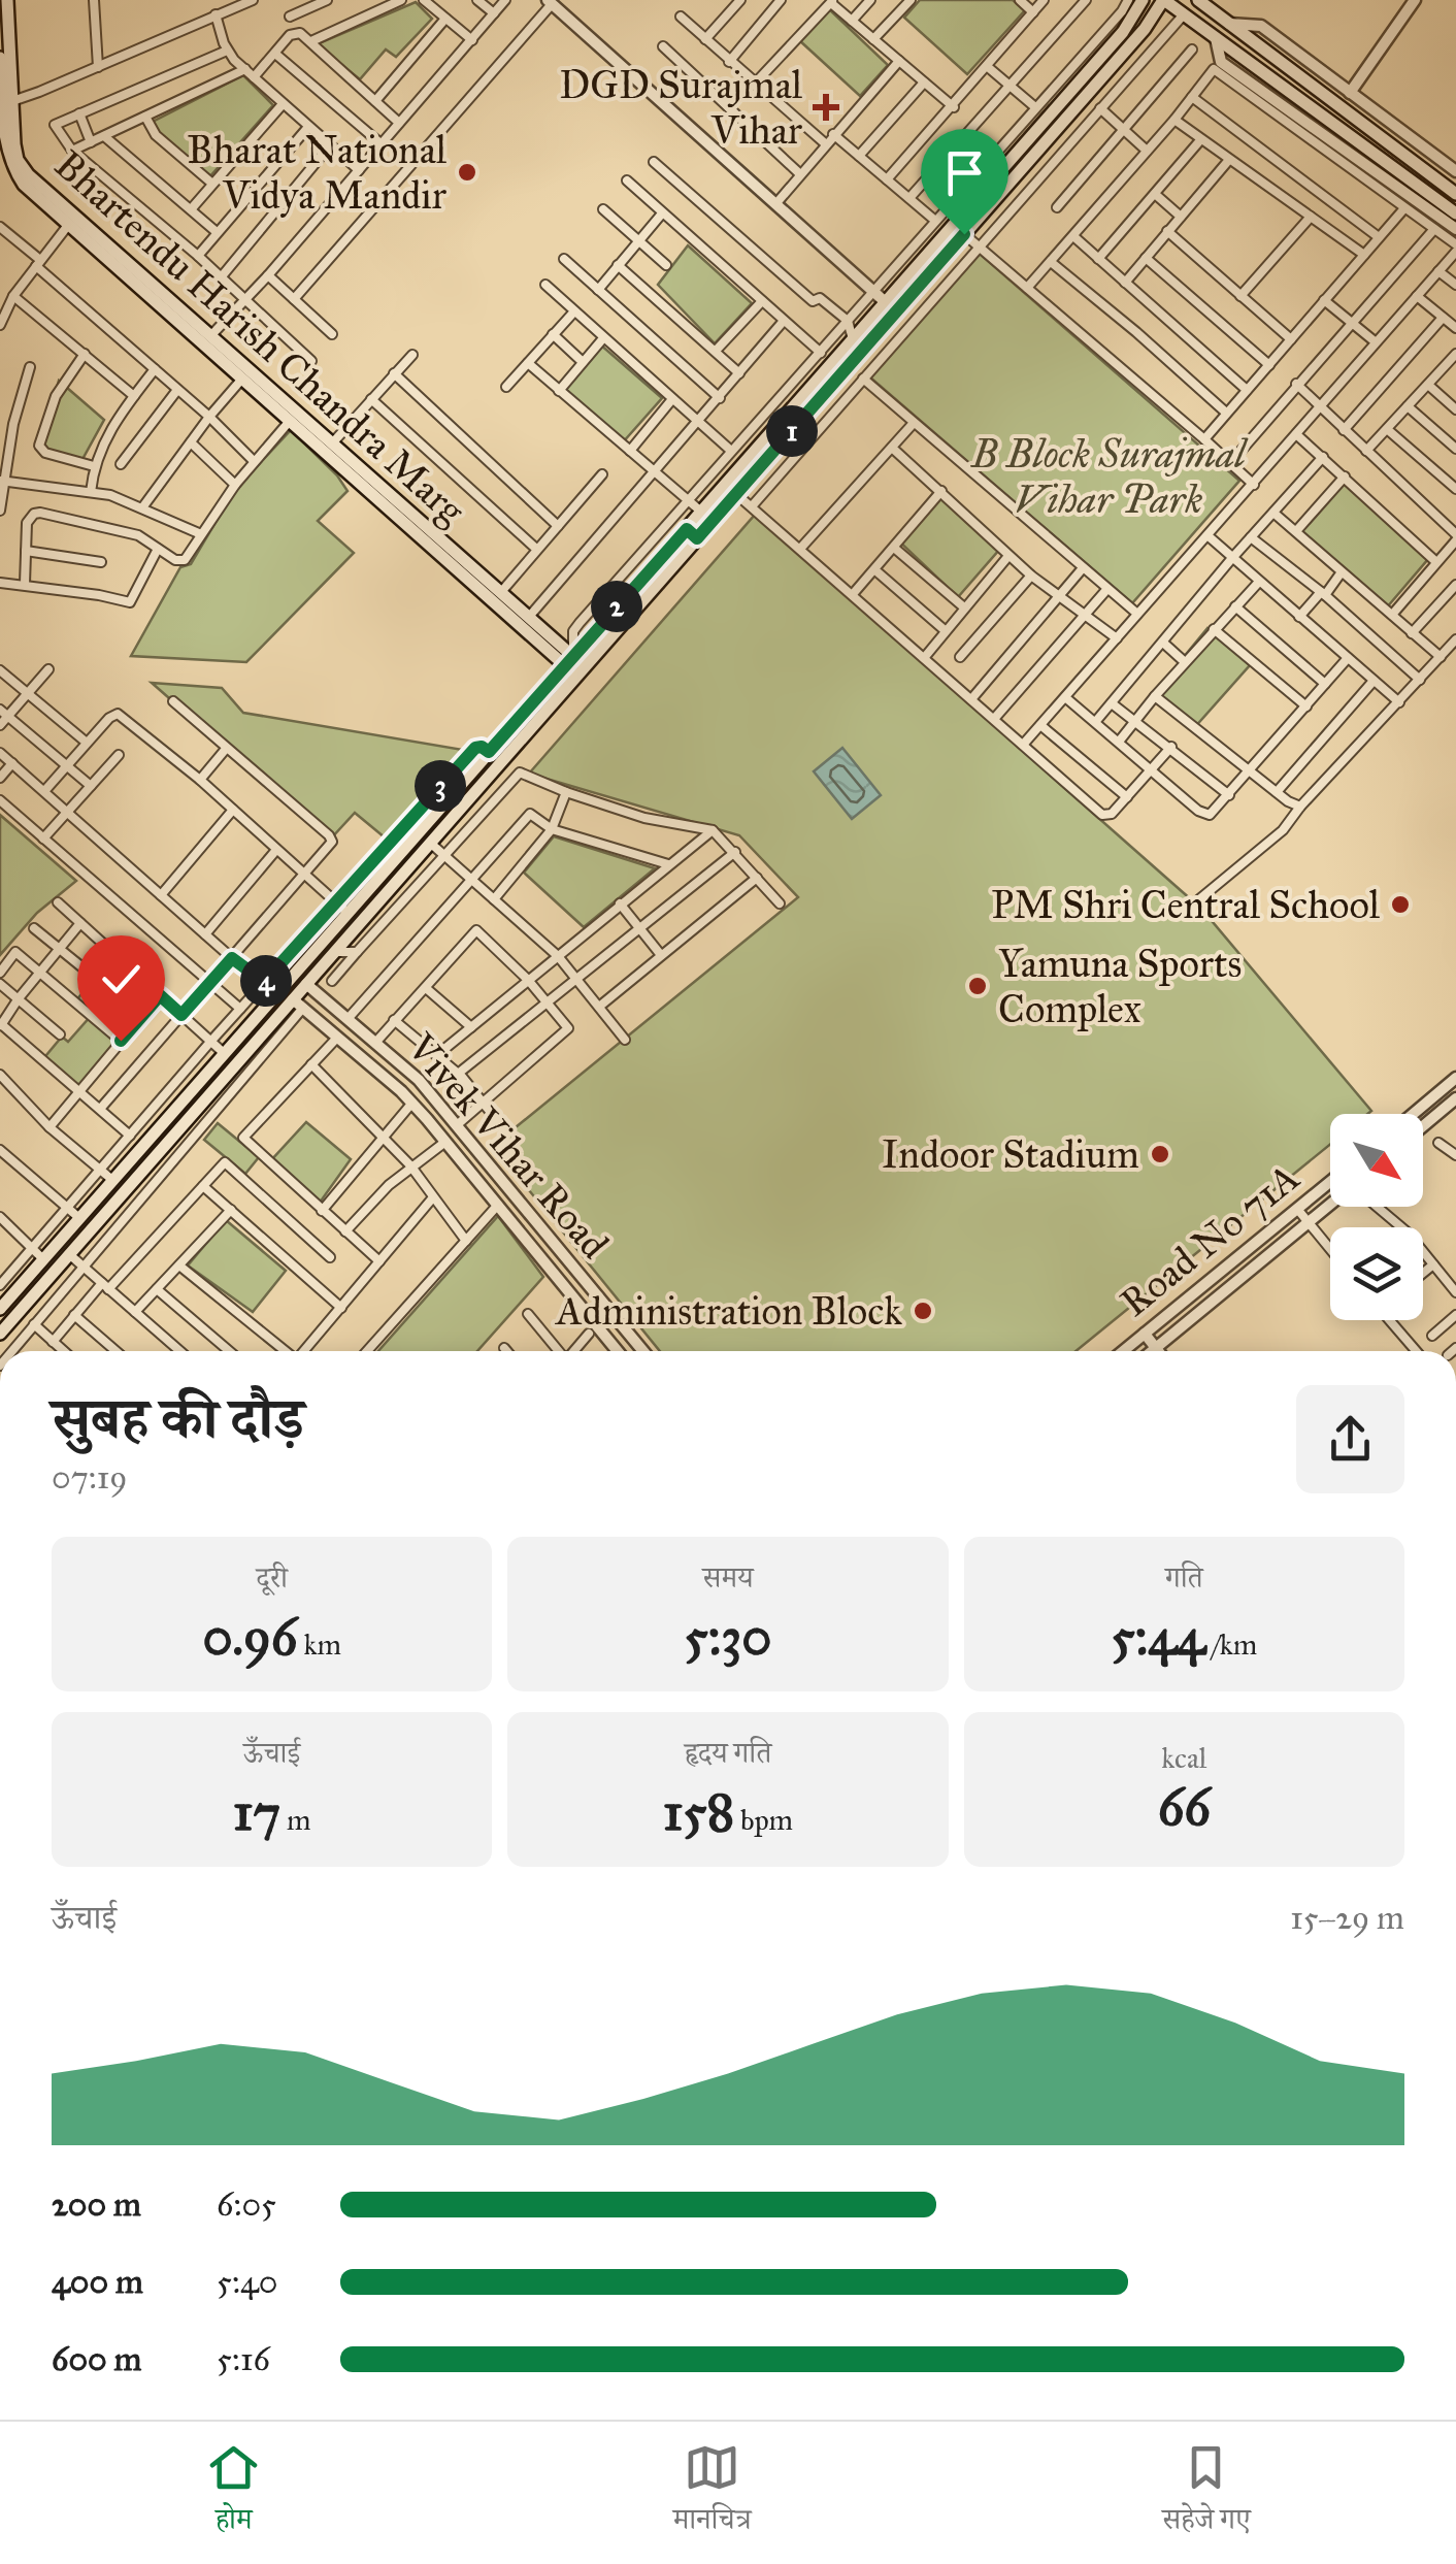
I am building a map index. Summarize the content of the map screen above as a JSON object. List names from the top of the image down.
{
  "streets": {
    "main road": ["Bhartendu Harish Chandra Marg"],
    "street": ["Vivek Vihar Road", "Road No 71A"]
  },
  "parks": ["B Block Surajmal Vihar Park"],
  "places": {
    "health": ["DGD Surajmal Vihar"],
    "other": [
      "Bharat National Vidya Mandir",
      "PM Shri Central School",
      "Yamuna Sports Complex",
      "Indoor Stadium",
      "Administration Block"
    ]
  },
  "north": "bottom right",
  "page": {
    "pins": [
      "1",
      "2",
      "3",
      "4"
    ],
    "heading": ["सुबह की दौड़", "07:19"],
    "stats": [
      ["दूरी", "0.96 km"],
      ["समय", "5:30"],
      ["गति", "5:44 /km"],
      ["ऊँचाई", "17 m"],
      ["हृदय गति", "158 bpm"],
      ["kcal", "66"]
    ],
    "chart": ["ऊँचाई", "15–29 m"],
    "list": [
      {
        "name": "200 m",
        "note": "6:05"
      },
      {
        "name": "400 m",
        "note": "5:40"
      },
      {
        "name": "600 m",
        "note": "5:16"
      }
    ],
    "tabs": ["होम", "मानचित्र", "सहेजे गए"]
  }
}
